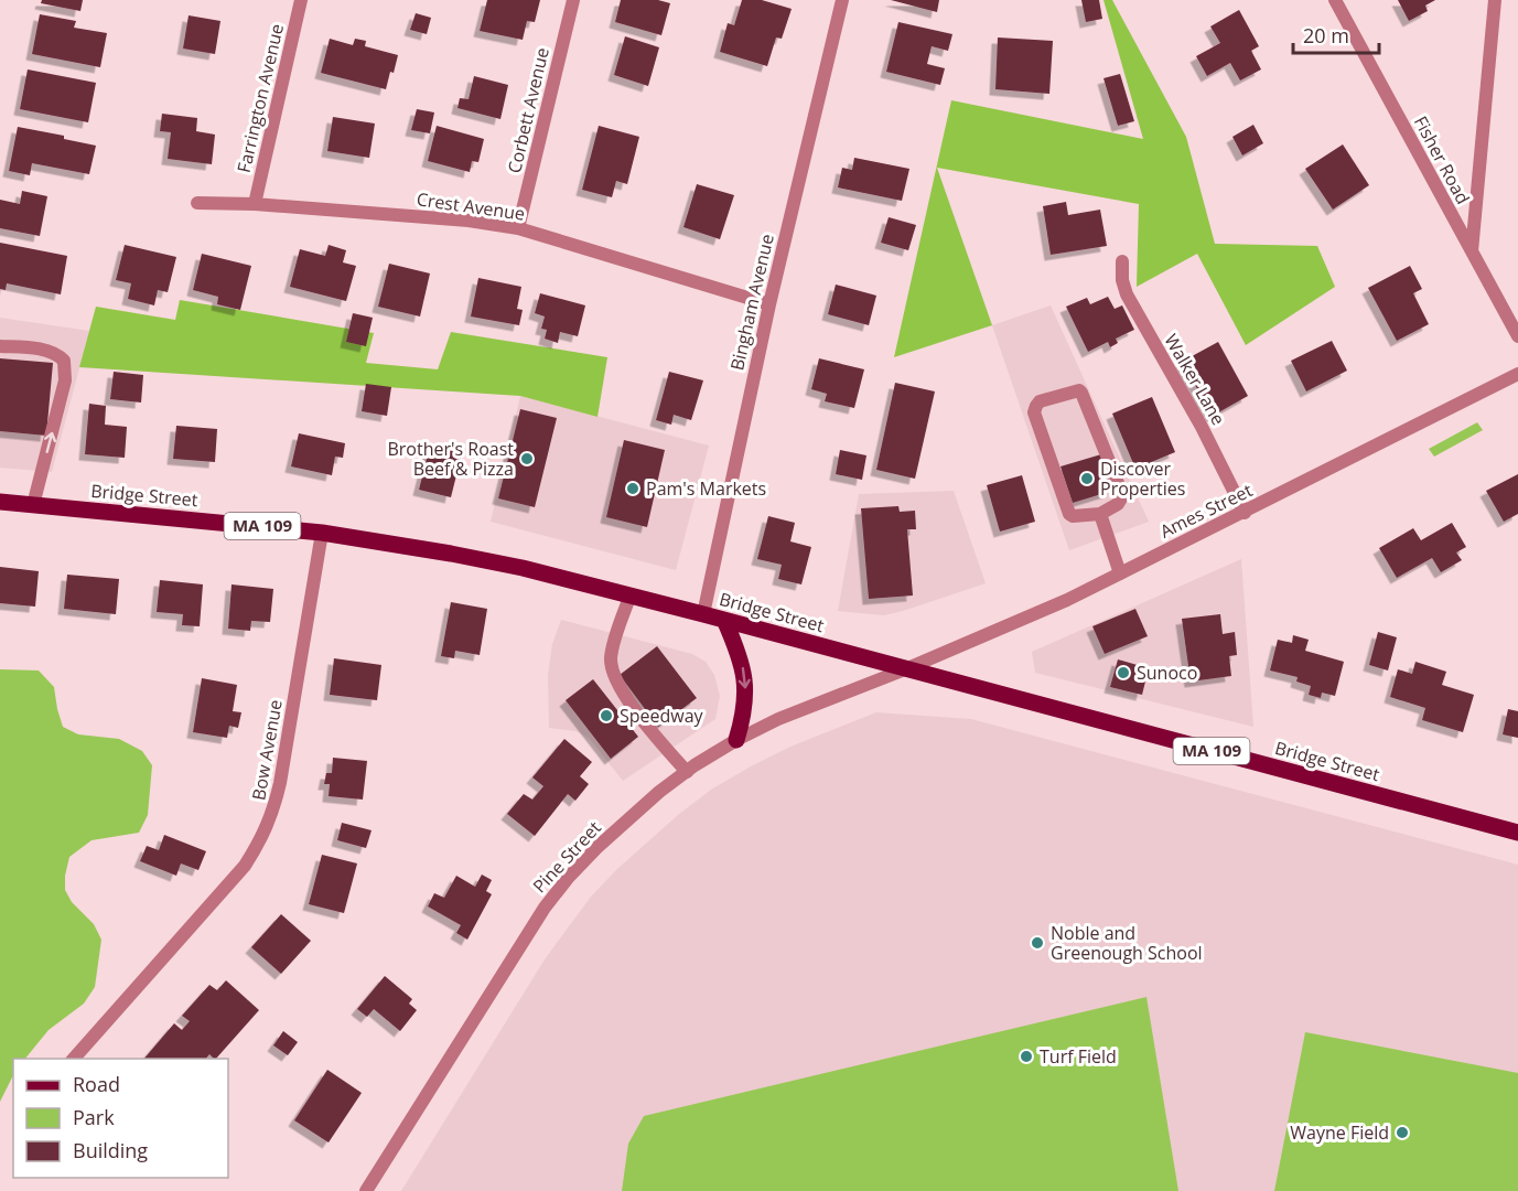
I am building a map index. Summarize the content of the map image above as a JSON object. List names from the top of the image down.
{
  "streets": {
    "main road": ["Bridge Street", "MA 109"],
    "street": [
      "Farrington Avenue",
      "Corbett Avenue",
      "Fisher Road",
      "Crest Avenue",
      "Bingham Avenue",
      "Walker Lane",
      "Ames Street",
      "Bow Avenue",
      "Pine Street"
    ]
  },
  "crossings": [
    ["Farrington Avenue", "Crest Avenue"],
    ["Corbett Avenue", "Crest Avenue"],
    ["Crest Avenue", "Bingham Avenue"],
    ["Bingham Avenue", "Bridge Street"],
    ["Walker Lane", "Ames Street"],
    ["Bridge Street", "Ames Street"],
    ["Bridge Street", "Bow Avenue"],
    ["Bridge Street", "Pine Street"],
    ["Ames Street", "Pine Street"]
  ],
  "places": [
    "Brother's Roast Beef & Pizza",
    "Discover Properties",
    "Pam's Markets",
    "Sunoco",
    "Speedway",
    "Noble and Greenough School",
    "Turf Field",
    "Wayne Field"
  ],
  "legend": ["Road", "Park", "Building"],
  "scale_bar": "20 m"
}
